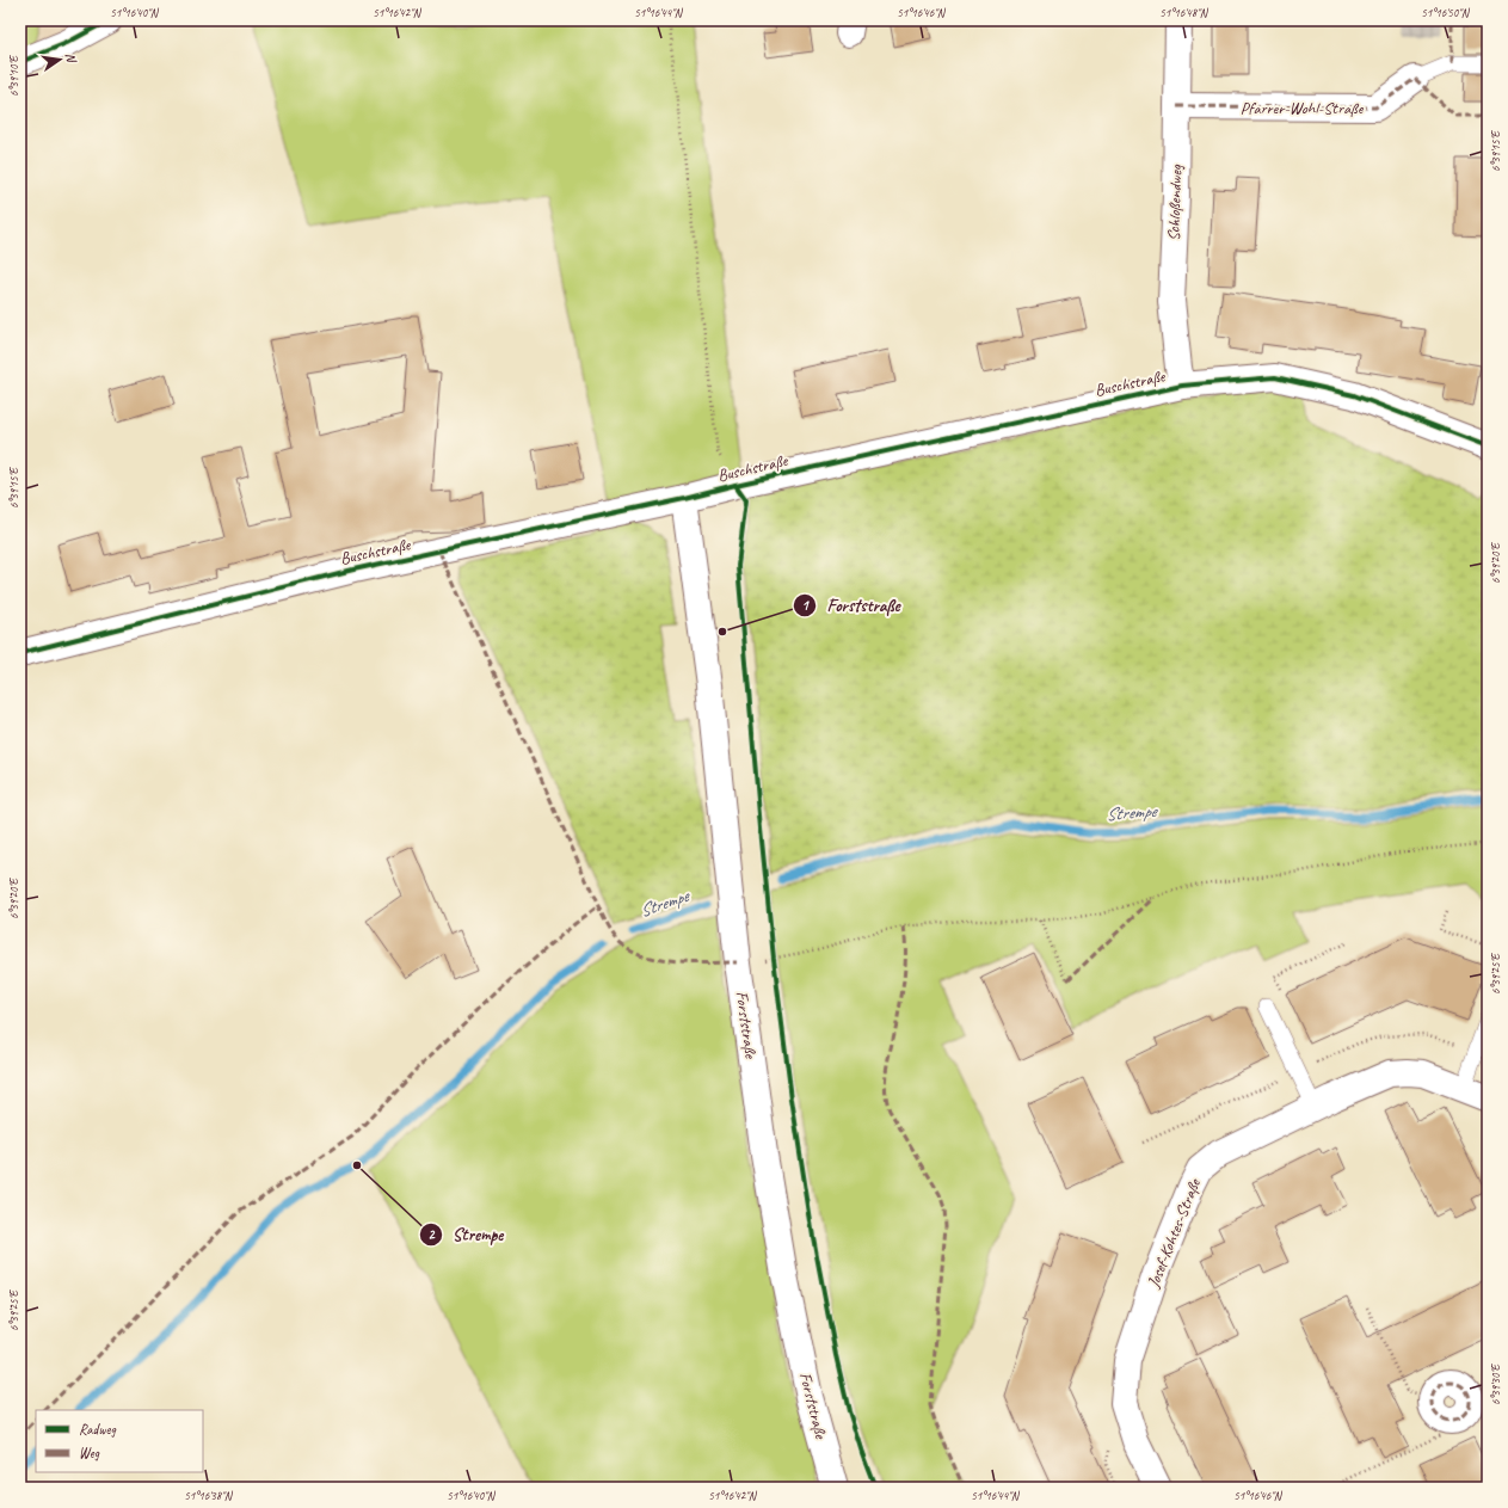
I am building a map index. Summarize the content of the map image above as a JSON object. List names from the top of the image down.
{
  "streets": {
    "street": [
      "Pfarrer-Wohl-Straße",
      "Schloßendweg",
      "Buschstraße",
      "Forststraße",
      "Josef-Kohtes-Straße"
    ]
  },
  "crossings": [
    ["Pfarrer-Wohl-Straße", "Schloßendweg"],
    ["Schloßendweg", "Buschstraße"],
    ["Buschstraße", "Forststraße"]
  ],
  "water": ["Strempe"],
  "places": ["Forststraße", "Strempe"],
  "legend": ["Radweg", "Weg"],
  "north": "right",
  "coordinates": [
    "51°16'40\"N",
    "51°16'42\"N",
    "51°16'44\"N",
    "51°16'46\"N",
    "51°16'48\"N",
    "51°16'50\"N",
    "6°39'10\"E",
    "6°39'15\"E",
    "6°39'20\"E",
    "6°39'25\"E",
    "6°39'30\"E",
    "51°16'38\"N"
  ]
}
